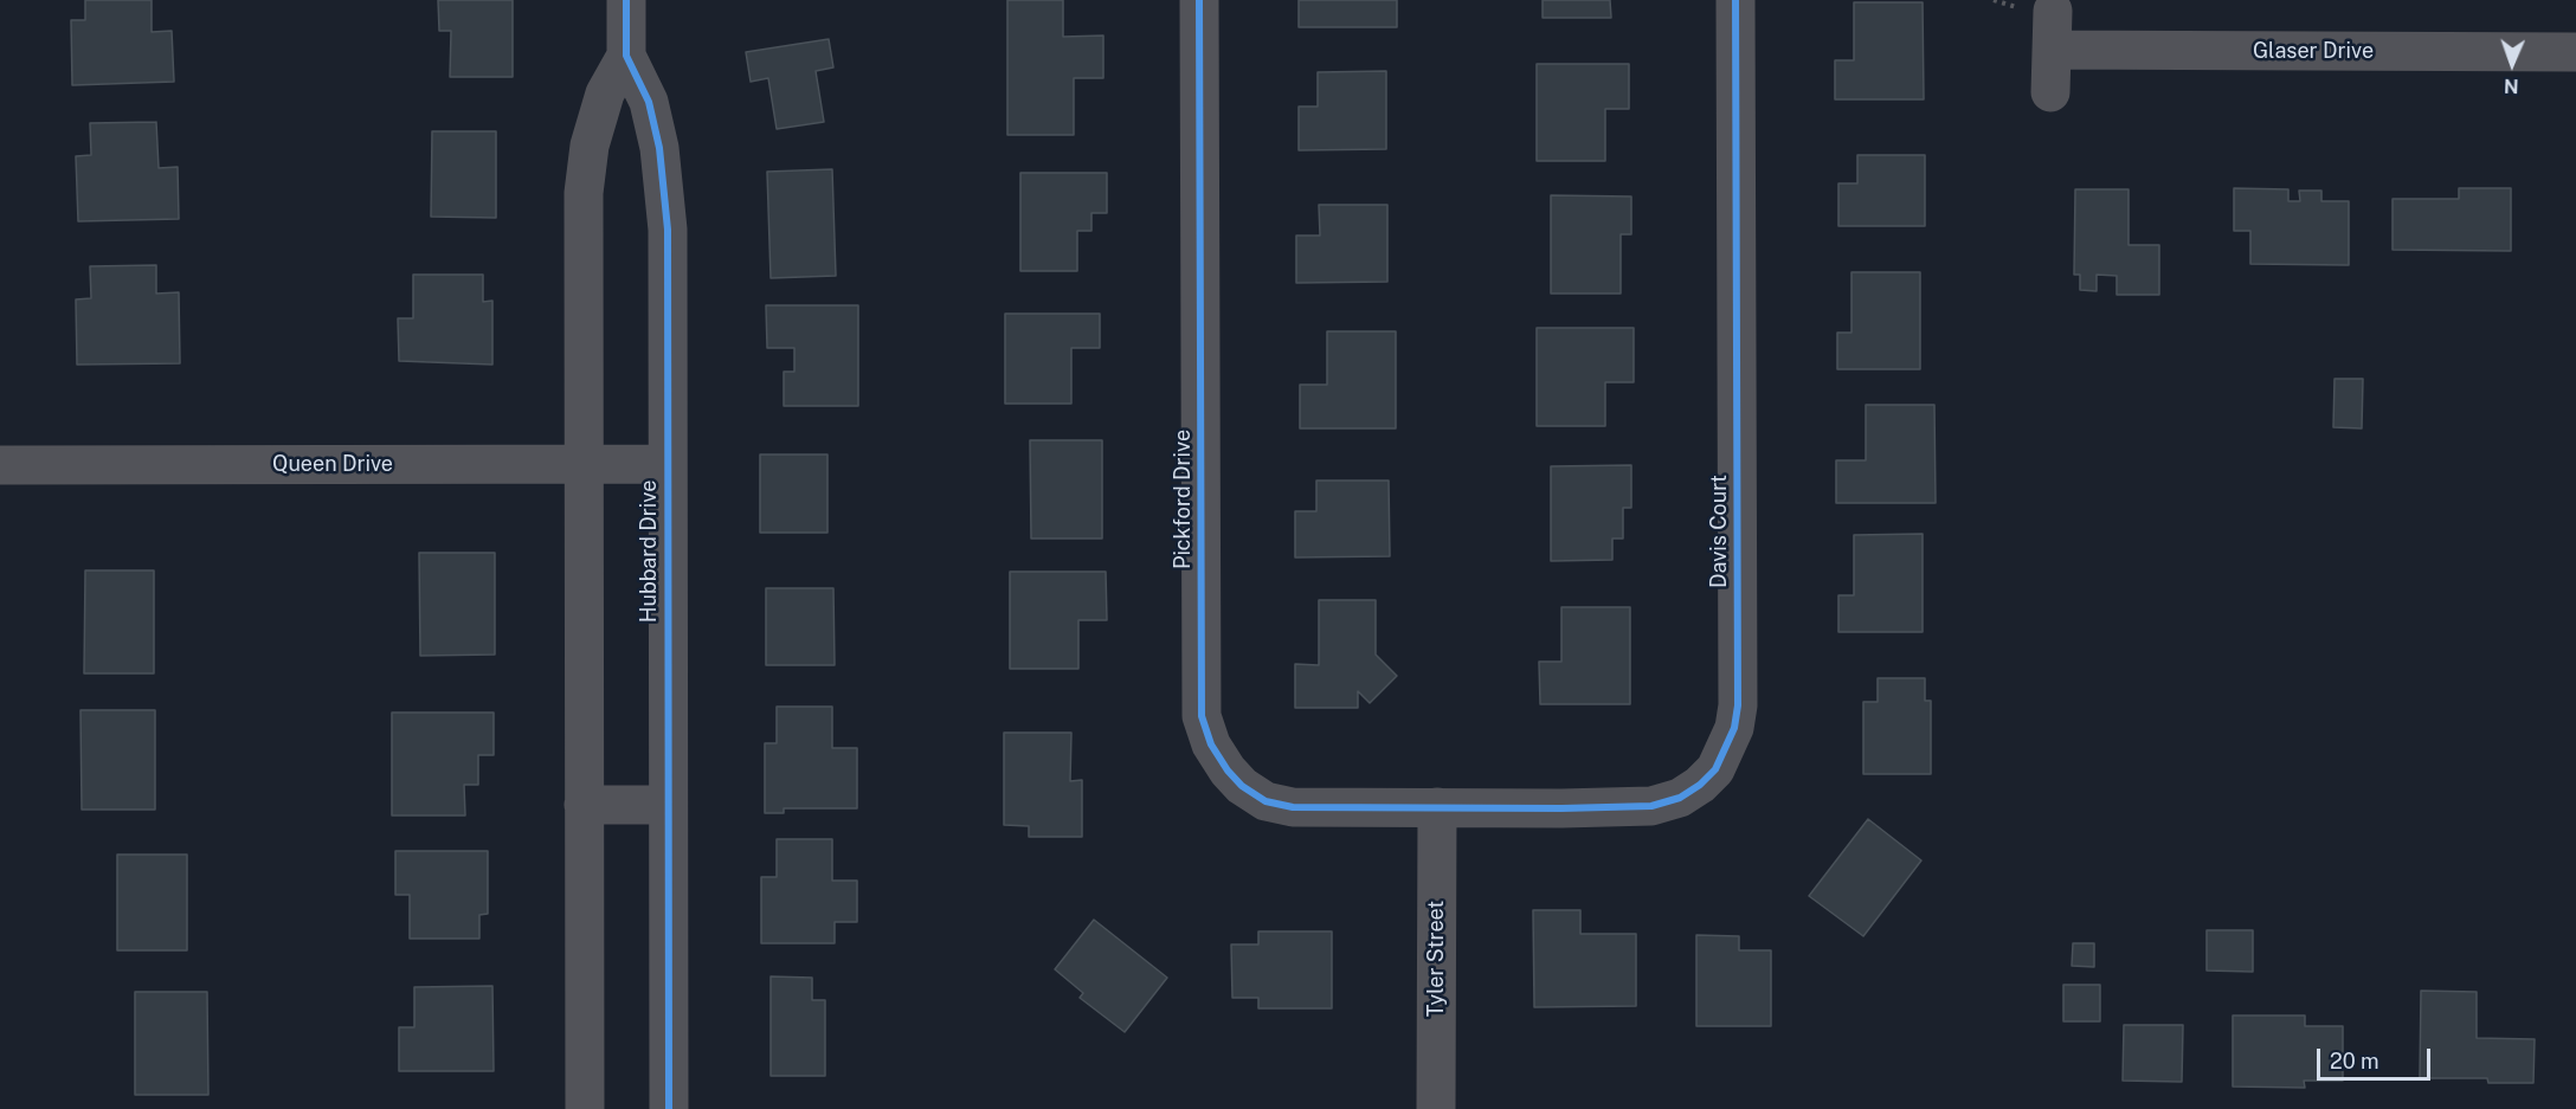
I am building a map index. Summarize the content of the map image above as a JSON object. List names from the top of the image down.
{
  "streets": {
    "street": [
      "Glaser Drive",
      "Queen Drive",
      "Pickford Drive",
      "Davis Court",
      "Hubbard Drive",
      "Tyler Street"
    ]
  },
  "crossings": [
    ["Queen Drive", "Hubbard Drive"],
    ["Pickford Drive", "Davis Court"],
    ["Pickford Drive", "Tyler Street"],
    ["Davis Court", "Tyler Street"]
  ],
  "scale_bar": "20 m",
  "north": "bottom"
}
